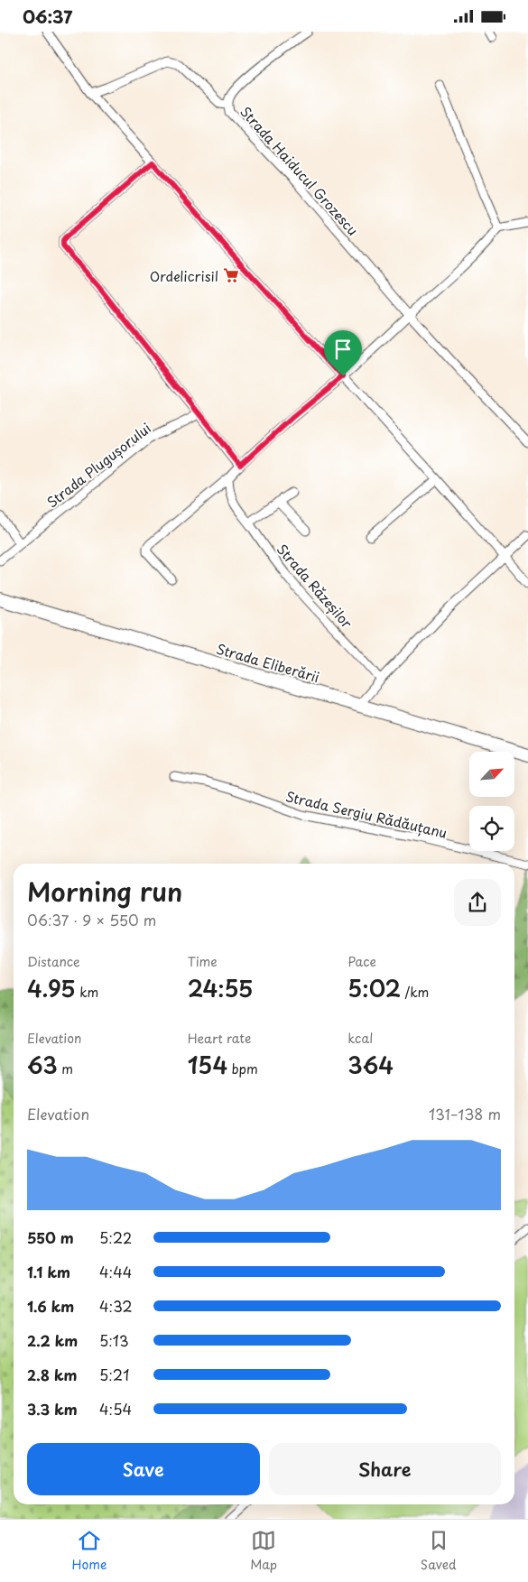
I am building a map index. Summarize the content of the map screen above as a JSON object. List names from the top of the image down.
{
  "streets": {
    "street": [
      "Strada Haiducul Grozescu",
      "Strada Plugușorului",
      "Strada Răzeșilor",
      "Strada Eliberării",
      "Strada Sergiu Rădăuțanu"
    ]
  },
  "places": {
    "supermarket": ["Ordelicrisil"]
  },
  "north": "top right",
  "page": {
    "status": "06:37",
    "heading": ["Morning run", "06:37 · 9 × 550 m"],
    "stats": [
      ["Distance", "4.95 km"],
      ["Time", "24:55"],
      ["Pace", "5:02 /km"],
      ["Elevation", "63 m"],
      ["Heart rate", "154 bpm"],
      ["kcal", "364"]
    ],
    "chart": ["Elevation", "131–138 m"],
    "list": [
      {
        "name": "550 m",
        "note": "5:22"
      },
      {
        "name": "1.1 km",
        "note": "4:44"
      },
      {
        "name": "1.6 km",
        "note": "4:32"
      },
      {
        "name": "2.2 km",
        "note": "5:13"
      },
      {
        "name": "2.8 km",
        "note": "5:21"
      },
      {
        "name": "3.3 km",
        "note": "4:54"
      }
    ],
    "buttons": ["Save", "Share"],
    "tabs": ["Home", "Map", "Saved"]
  }
}
